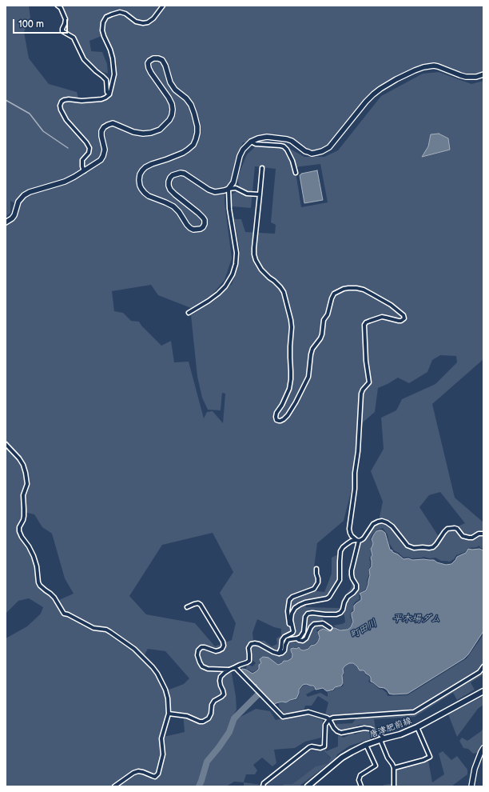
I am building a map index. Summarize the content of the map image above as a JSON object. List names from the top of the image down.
{
  "streets": {
    "main road": ["唐津肥前線"]
  },
  "water": ["平木場ダム", "町田川"],
  "scale_bar": "100 m"
}
